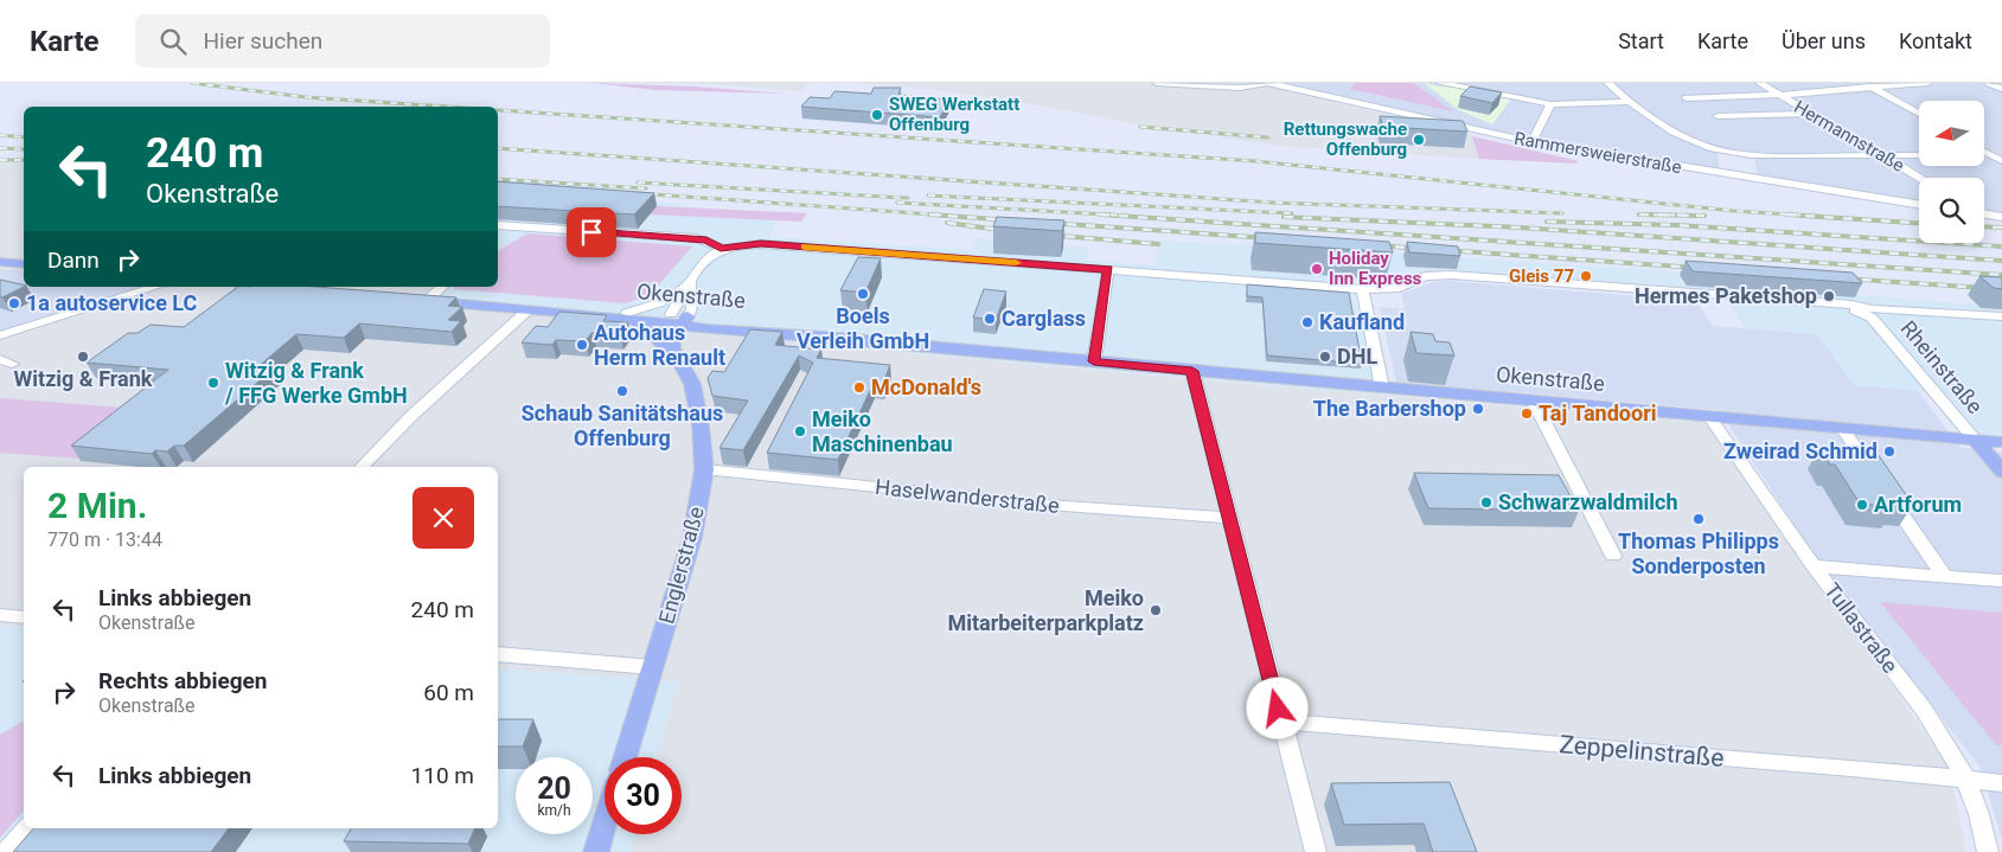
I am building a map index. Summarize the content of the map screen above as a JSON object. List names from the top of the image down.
{
  "streets": {
    "main road": ["Okenstraße", "Rheinstraße", "Englerstraße"],
    "street": [
      "Hermannstraße",
      "Rammersweierstraße",
      "Haselwanderstraße",
      "Tullastraße",
      "Zeppelinstraße"
    ]
  },
  "crossings": [
    ["Okenstraße", "Rheinstraße"],
    ["Okenstraße", "Englerstraße"],
    ["Okenstraße", "Tullastraße"],
    ["Haselwanderstraße", "Englerstraße"],
    ["Tullastraße", "Zeppelinstraße"]
  ],
  "places": [
    "SWEG Werkstatt Offenburg",
    "Rettungswache Offenburg",
    "Holiday Inn Express",
    "Gleis 77",
    "Boels Verleih GmbH",
    "Hermes Paketshop",
    "1a autoservice LC",
    "Carglass",
    "Kaufland",
    "Autohaus Herm Renault",
    "Witzig & Frank",
    "DHL",
    "Witzig & Frank / FFG Werke GmbH",
    "McDonald's",
    "Schaub Sanitätshaus Offenburg",
    "The Barbershop",
    "Taj Tandoori",
    "Meiko Maschinenbau",
    "Zweirad Schmid",
    "Schwarzwaldmilch",
    "Artforum",
    "Thomas Philipps Sonderposten",
    "Meiko Mitarbeiterparkplatz"
  ],
  "north": "left",
  "page": {
    "header": "Karte",
    "search": "Hier suchen",
    "nav": [
      "Start",
      "Karte",
      "Über uns",
      "Kontakt"
    ],
    "turn": ["240 m", "Okenstraße"],
    "then": "Dann",
    "heading": ["2 Min.", "770 m · 13:44"],
    "list": [
      {
        "name": "Links abbiegen",
        "note": "Okenstraße",
        "value": "240 m"
      },
      {
        "name": "Rechts abbiegen",
        "note": "Okenstraße",
        "value": "60 m"
      },
      {
        "name": "Links abbiegen",
        "value": "110 m"
      }
    ],
    "speed": "20 km/h",
    "limit": "30"
  }
}
